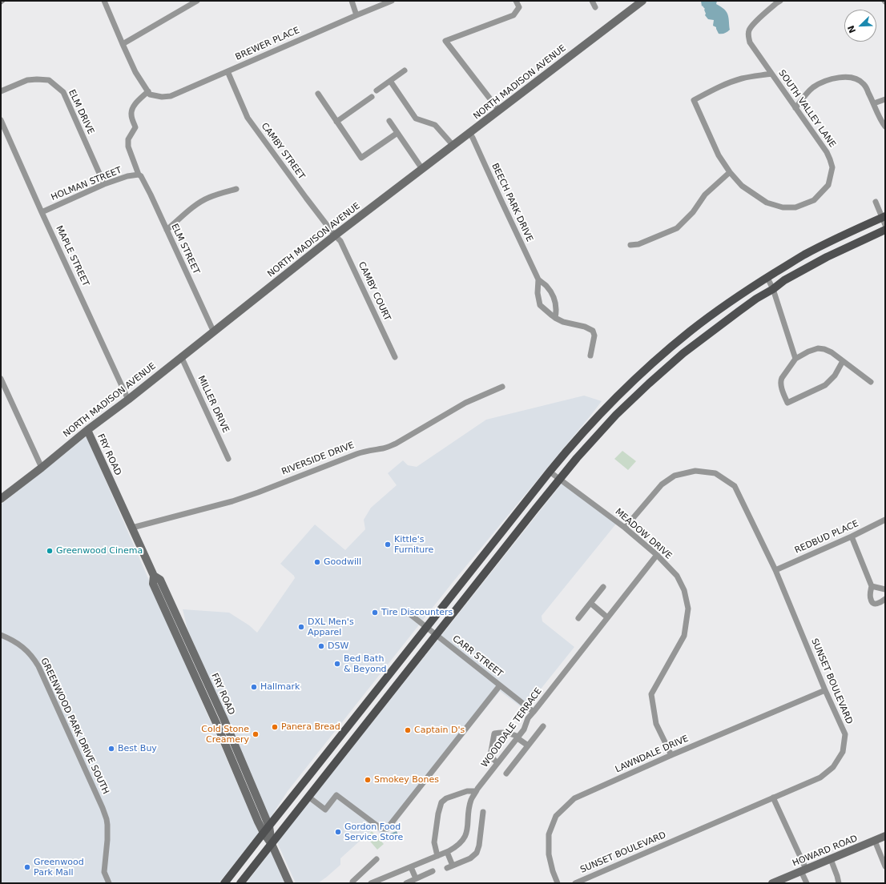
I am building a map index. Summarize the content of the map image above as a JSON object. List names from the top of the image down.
{
  "streets": {
    "street": [
      "BREWER PLACE",
      "NORTH MADISON AVENUE",
      "SOUTH VALLEY LANE",
      "ELM DRIVE",
      "CAMBY STREET",
      "HOLMAN STREET",
      "BEECH PARK DRIVE",
      "ELM STREET",
      "MAPLE STREET",
      "CAMBY COURT",
      "MILLER DRIVE",
      "FRY ROAD",
      "RIVERSIDE DRIVE",
      "MEADOW DRIVE",
      "REDBUD PLACE",
      "CARR STREET",
      "SUNSET BOULEVARD",
      "GREENWOOD PARK DRIVE SOUTH",
      "WOODDALE TERRACE",
      "LAWNDALE DRIVE",
      "HOWARD ROAD"
    ]
  },
  "crossings": [
    ["BREWER PLACE", "CAMBY STREET"],
    ["BREWER PLACE", "ELM STREET"],
    ["NORTH MADISON AVENUE", "CAMBY STREET"],
    ["NORTH MADISON AVENUE", "BEECH PARK DRIVE"],
    ["NORTH MADISON AVENUE", "ELM STREET"],
    ["NORTH MADISON AVENUE", "MAPLE STREET"],
    ["NORTH MADISON AVENUE", "CAMBY COURT"],
    ["NORTH MADISON AVENUE", "MILLER DRIVE"],
    ["NORTH MADISON AVENUE", "FRY ROAD"],
    ["ELM DRIVE", "HOLMAN STREET"],
    ["CAMBY STREET", "CAMBY COURT"],
    ["HOLMAN STREET", "ELM STREET"],
    ["HOLMAN STREET", "MAPLE STREET"],
    ["FRY ROAD", "RIVERSIDE DRIVE"],
    ["MEADOW DRIVE", "SUNSET BOULEVARD"],
    ["MEADOW DRIVE", "WOODDALE TERRACE"],
    ["MEADOW DRIVE", "LAWNDALE DRIVE"],
    ["REDBUD PLACE", "SUNSET BOULEVARD"],
    ["CARR STREET", "WOODDALE TERRACE"],
    ["SUNSET BOULEVARD", "LAWNDALE DRIVE"]
  ],
  "places": [
    "Kittle's Furniture",
    "Greenwood Cinema",
    "Goodwill",
    "Tire Discounters",
    "DXL Men's Apparel",
    "DSW",
    "Bed Bath & Beyond",
    "Hallmark",
    "Panera Bread",
    "Captain D's",
    "Cold Stone Creamery",
    "Best Buy",
    "Smokey Bones",
    "Gordon Food Service Store",
    "Greenwood Park Mall"
  ],
  "north": "bottom left"
}
